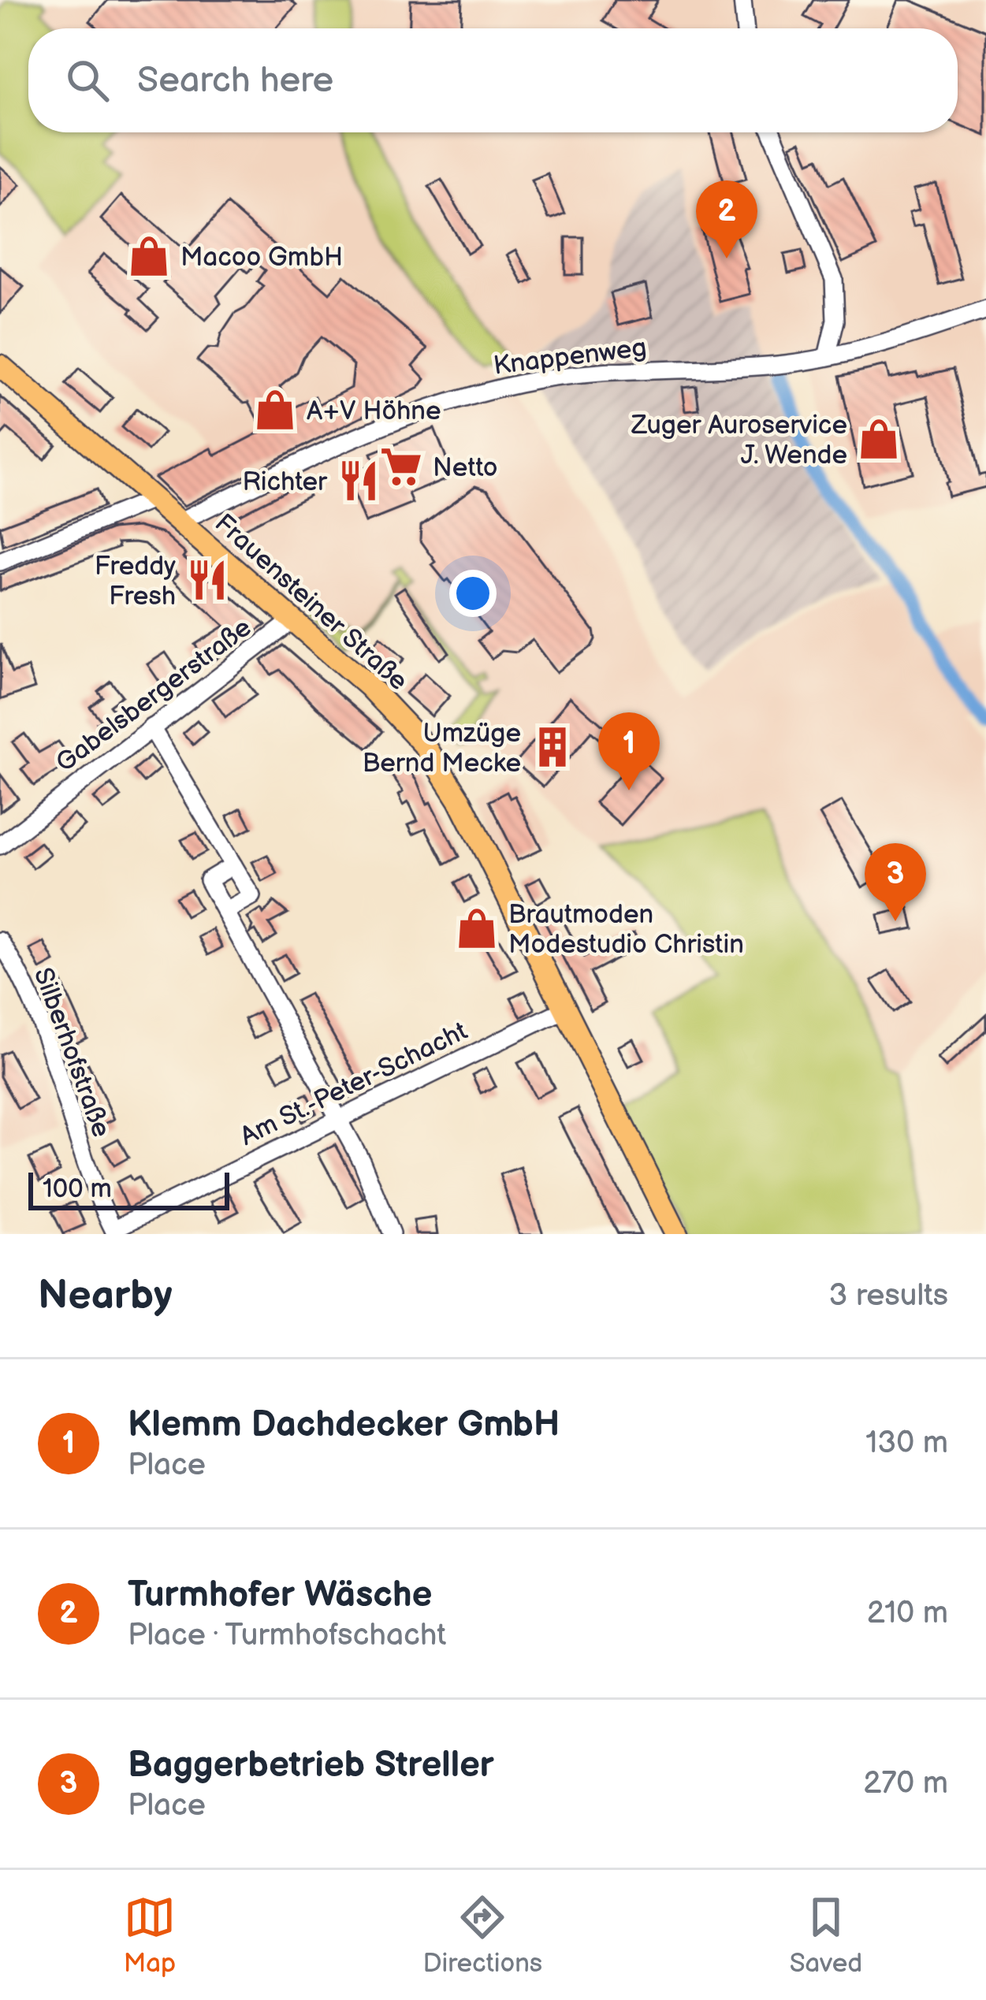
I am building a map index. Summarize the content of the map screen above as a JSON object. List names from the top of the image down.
{
  "streets": {
    "main road": ["Frauensteiner Straße"],
    "street": [
      "Knappenweg",
      "Gabelsbergerstraße",
      "Silberhofstraße",
      "Am St.-Peter-Schacht"
    ]
  },
  "crossings": [
    ["Knappenweg", "Frauensteiner Straße"],
    ["Frauensteiner Straße", "Gabelsbergerstraße"],
    ["Frauensteiner Straße", "Am St.-Peter-Schacht"],
    ["Silberhofstraße", "Am St.-Peter-Schacht"]
  ],
  "places": {
    "shop": [
      "Macoo GmbH",
      "A+V Höhne",
      "Zuger Auroservice J. Wende",
      "Brautmoden Modestudio Christin"
    ],
    "supermarket": ["Netto"],
    "restaurant": ["Richter", "Freddy Fresh"],
    "building": ["Umzüge Bernd Mecke"]
  },
  "scale_bar": "100 m",
  "page": {
    "search": "Search here",
    "pins": ["2", "1", "3"],
    "scale": "100 m",
    "heading": ["Nearby", "3 results"],
    "list": [
      {
        "mark": "1",
        "name": "Klemm Dachdecker GmbH",
        "note": "Place",
        "value": "130 m"
      },
      {
        "mark": "2",
        "name": "Turmhofer Wäsche",
        "note": "Place · Turmhofschacht",
        "value": "210 m"
      },
      {
        "mark": "3",
        "name": "Baggerbetrieb Streller",
        "note": "Place",
        "value": "270 m"
      }
    ],
    "nav": ["Map", "Directions", "Saved"]
  }
}
